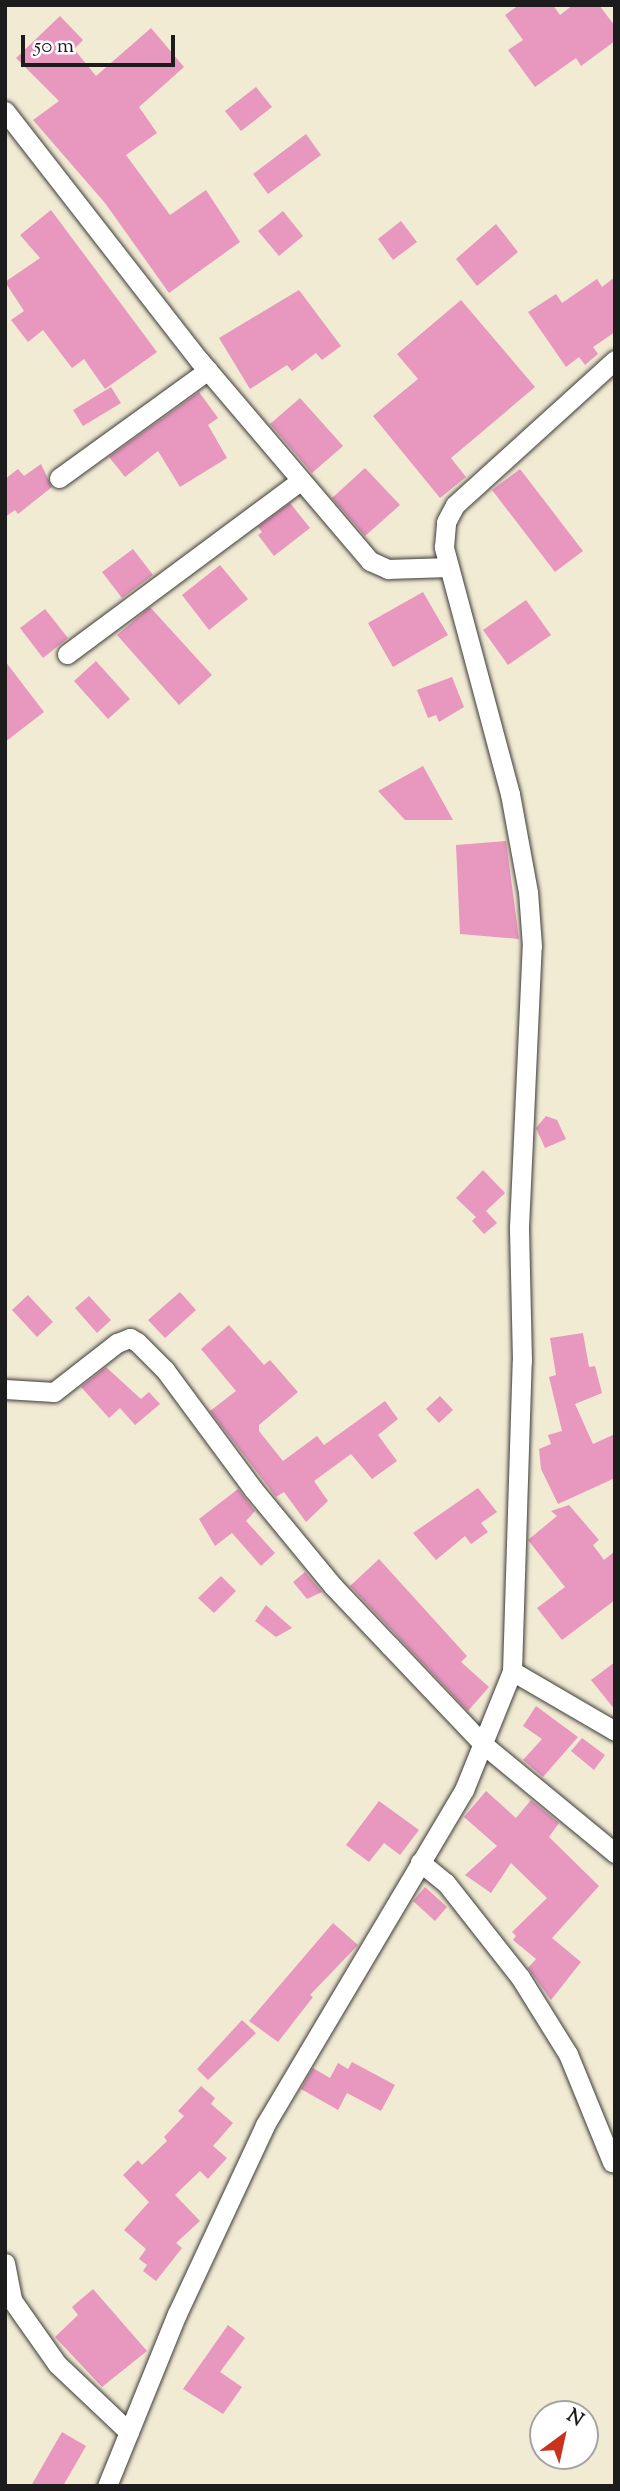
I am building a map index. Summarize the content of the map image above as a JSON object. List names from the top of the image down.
{
  "scale_bar": "50 m",
  "north": "top right"
}
